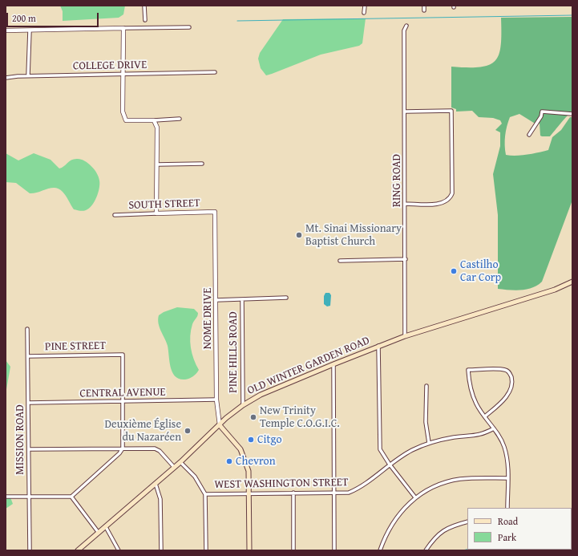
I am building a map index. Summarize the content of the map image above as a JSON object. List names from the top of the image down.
{
  "streets": {
    "main road": ["OLD WINTER GARDEN ROAD"],
    "street": [
      "COLLEGE DRIVE",
      "RING ROAD",
      "SOUTH STREET",
      "NOME DRIVE",
      "PINE STREET",
      "PINE HILLS ROAD",
      "CENTRAL AVENUE",
      "MISSION ROAD",
      "WEST WASHINGTON STREET"
    ]
  },
  "crossings": [
    ["RING ROAD", "OLD WINTER GARDEN ROAD"],
    ["SOUTH STREET", "NOME DRIVE"],
    ["NOME DRIVE", "OLD WINTER GARDEN ROAD"],
    ["NOME DRIVE", "CENTRAL AVENUE"],
    ["PINE STREET", "CENTRAL AVENUE"],
    ["PINE STREET", "MISSION ROAD"],
    ["PINE HILLS ROAD", "OLD WINTER GARDEN ROAD"],
    ["CENTRAL AVENUE", "MISSION ROAD"]
  ],
  "places": [
    "Mt. Sinai Missionary Baptist Church",
    "Castilho Car Corp",
    "New Trinity Temple C.O.G.I.C.",
    "Deuxième Église du Nazaréen",
    "Citgo",
    "Chevron"
  ],
  "legend": ["Road", "Park"],
  "scale_bar": "200 m"
}
